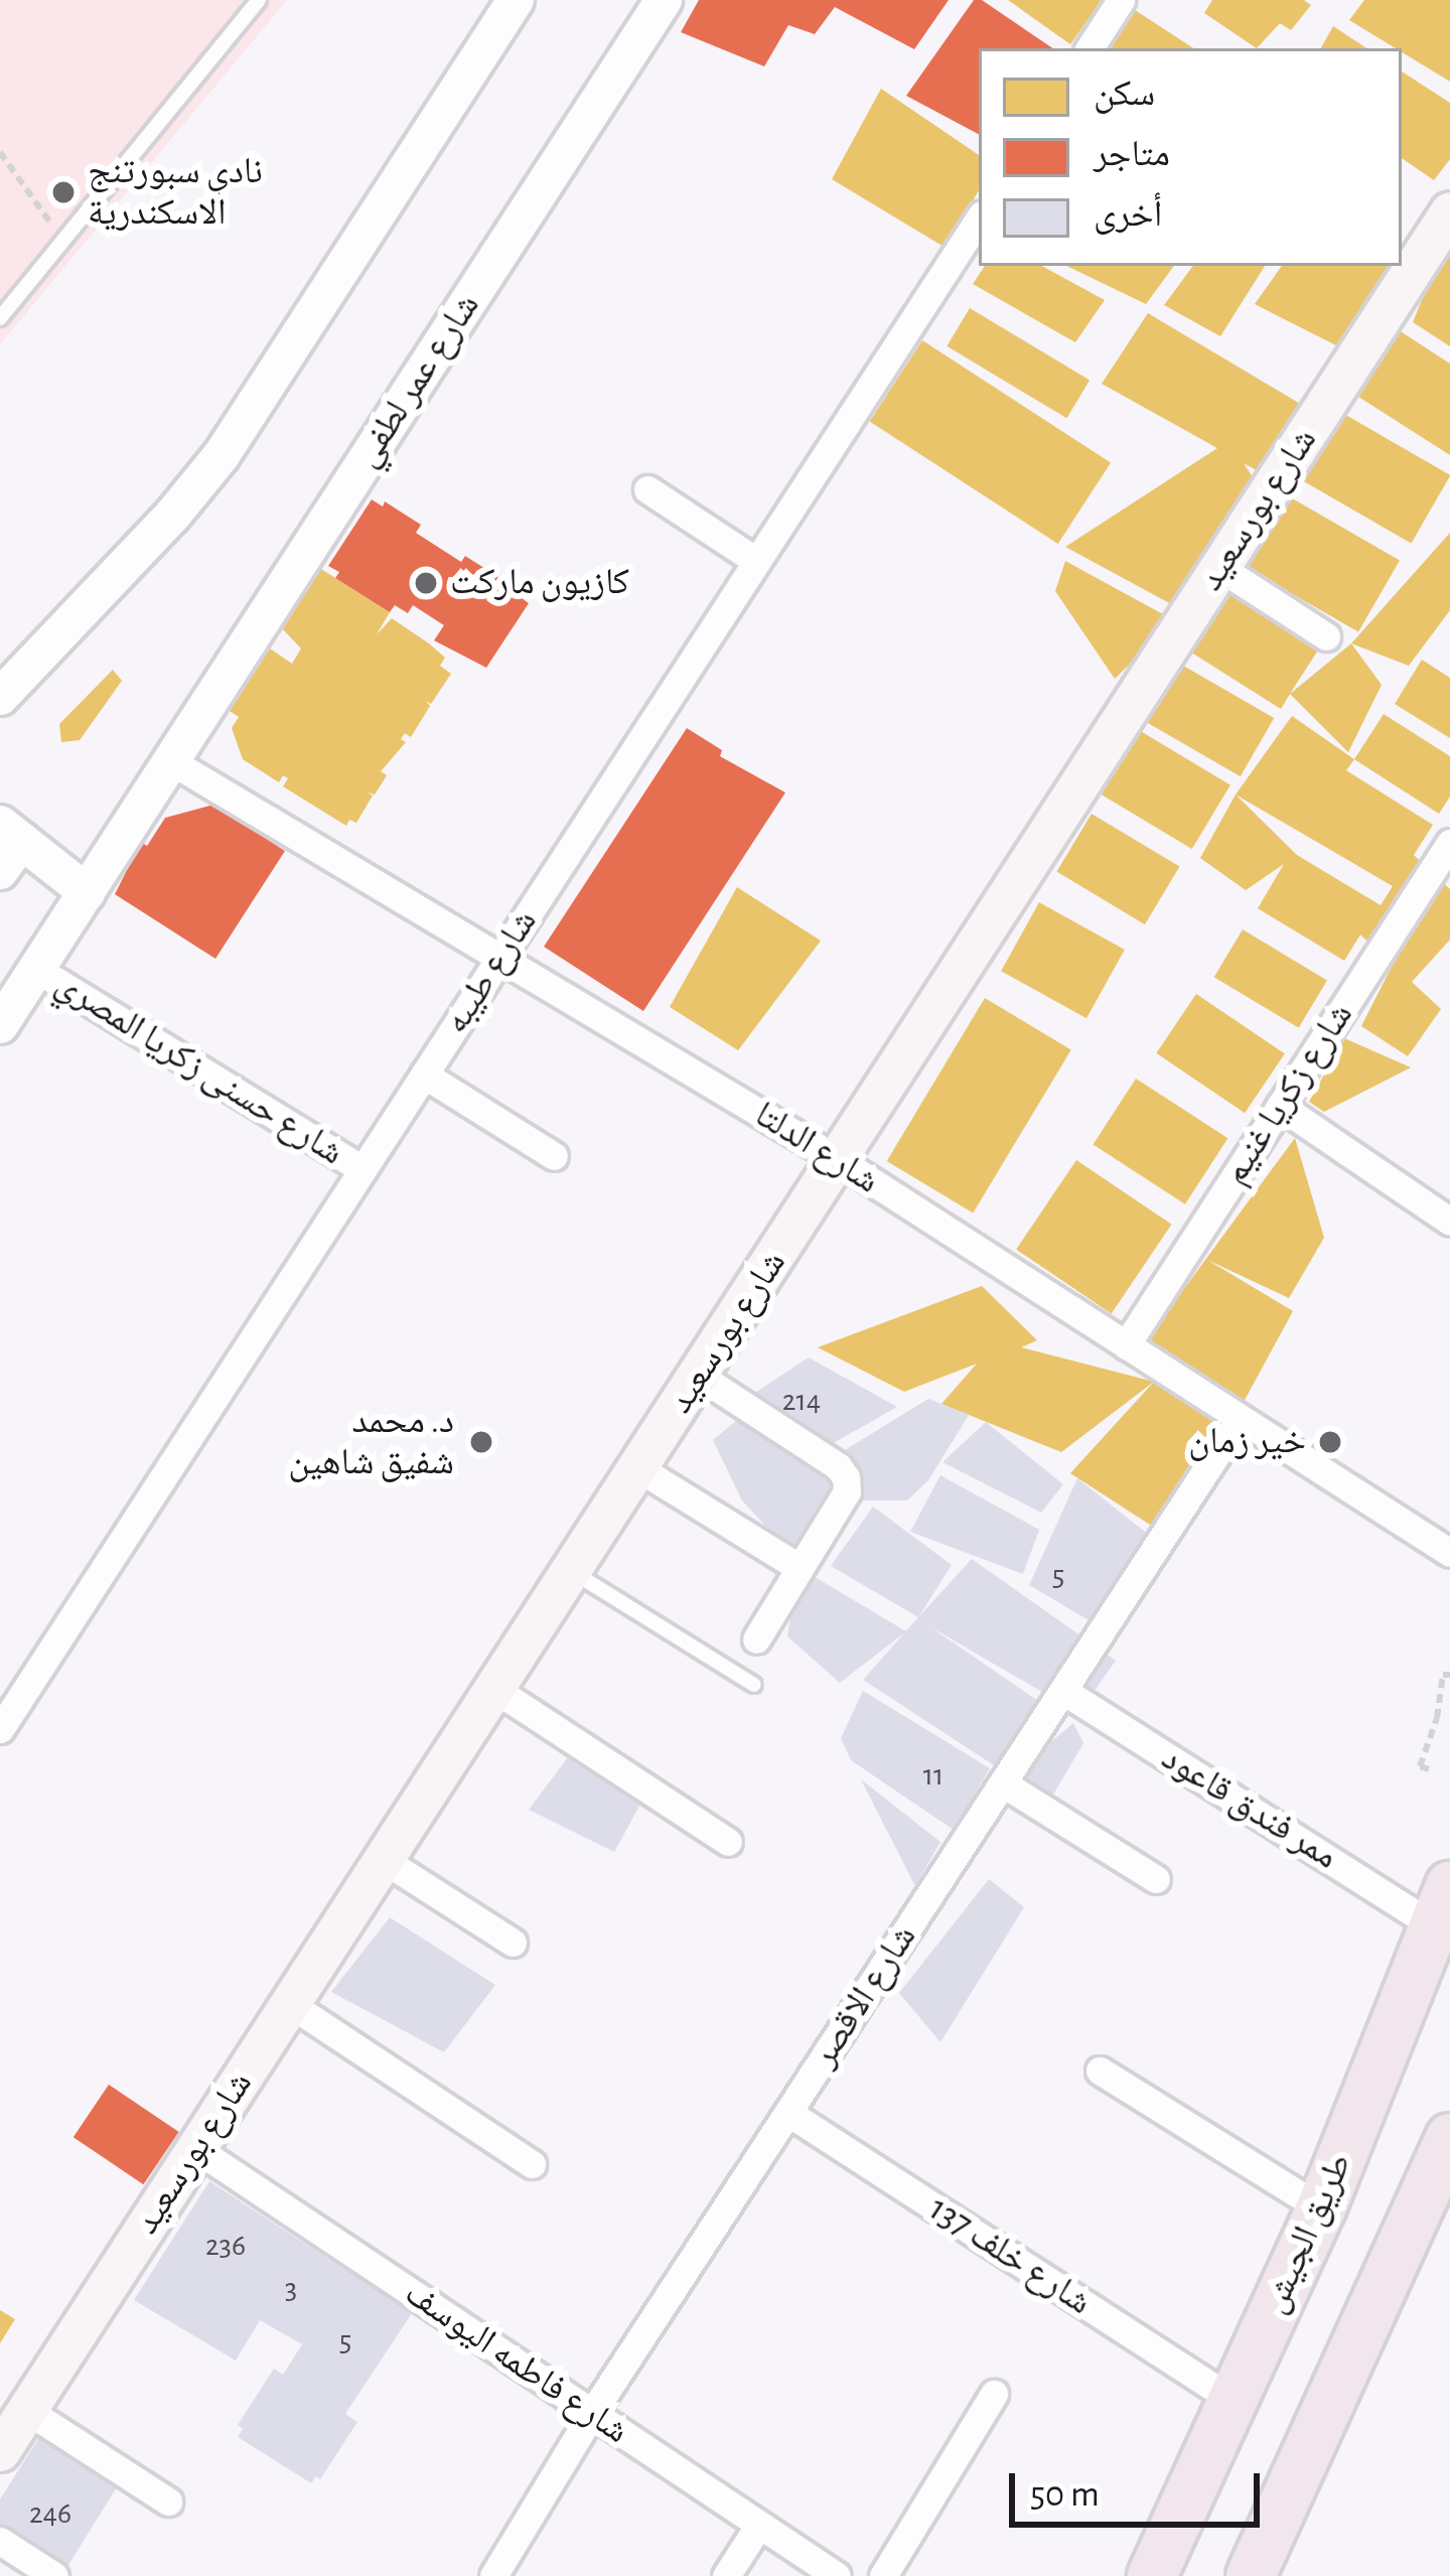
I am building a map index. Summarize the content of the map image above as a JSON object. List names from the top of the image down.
{
  "streets": {
    "highway": ["طريق الجيش"],
    "main road": ["شارع بورسعيد"],
    "street": [
      "شارع عمر لطفي",
      "شارع طيبه",
      "شارع حسنى زكريا المصري",
      "شارع زكريا غنيم",
      "شارع الدلتا",
      "ممر فندق قاعود",
      "شارع الاقصر",
      "شارع خلف 137",
      "شارع فاطمه اليوسف"
    ]
  },
  "crossings": [
    ["شارع عمر لطفي", "شارع حسنى زكريا المصري"],
    ["شارع عمر لطفي", "شارع الدلتا"],
    ["شارع بورسعيد", "شارع الدلتا"],
    ["شارع بورسعيد", "شارع فاطمه اليوسف"],
    ["شارع طيبه", "شارع حسنى زكريا المصري"],
    ["شارع طيبه", "شارع الدلتا"],
    ["شارع زكريا غنيم", "شارع الدلتا"],
    ["شارع الدلتا", "شارع الاقصر"],
    ["ممر فندق قاعود", "شارع الاقصر"],
    ["ممر فندق قاعود", "طريق الجيش"],
    ["شارع الاقصر", "شارع خلف 137"],
    ["شارع الاقصر", "شارع فاطمه اليوسف"],
    ["طريق الجيش", "شارع خلف 137"]
  ],
  "places": [
    "نادي سبورتنج الاسكندرية",
    "كازيون ماركت",
    "د. محمد شفيق شاهين",
    "خير زمان"
  ],
  "house_numbers": [
    "214",
    "5",
    "11",
    "236",
    "3",
    "5",
    "246"
  ],
  "legend": ["سكن", "متاجر", "أخرى"],
  "scale_bar": "50 m"
}
